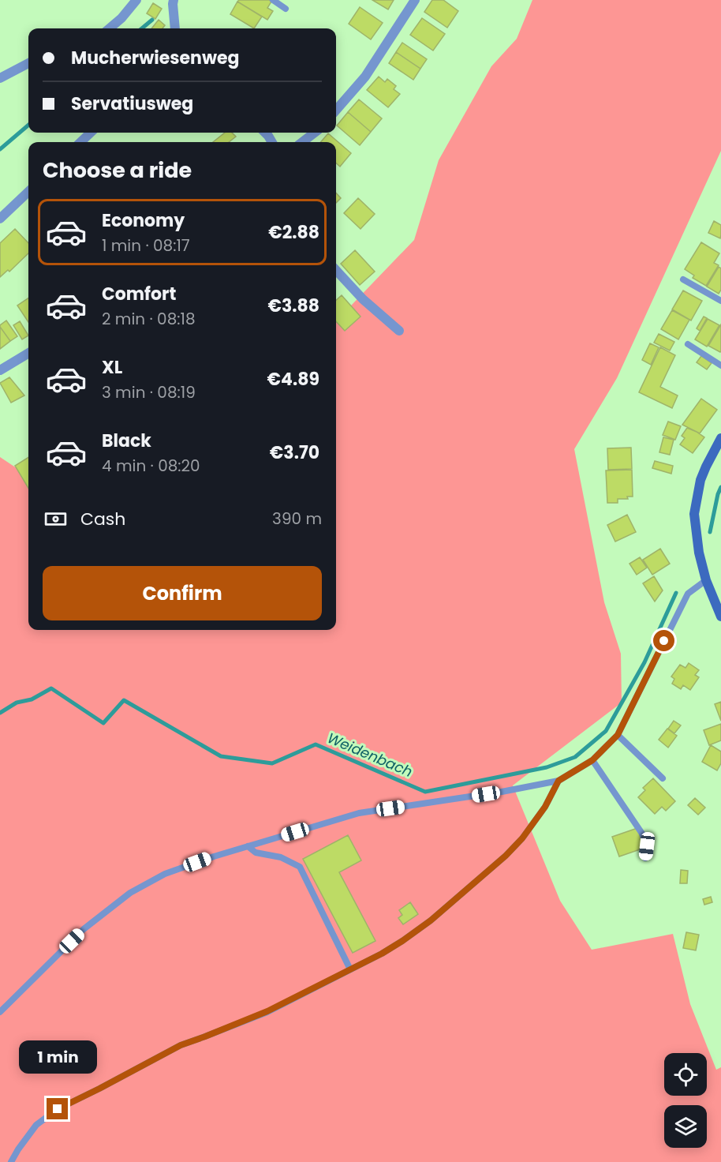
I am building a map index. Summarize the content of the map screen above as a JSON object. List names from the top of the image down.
{
  "water": ["Weidenbach"],
  "page": {
    "banner": ["Mucherwiesenweg", "Servatiusweg"],
    "heading": "Choose a ride",
    "list": [
      {
        "name": "Economy",
        "note": "1 min · 08:17",
        "value": "€2.88"
      },
      {
        "name": "Comfort",
        "note": "2 min · 08:18",
        "value": "€3.88"
      },
      {
        "name": "XL",
        "note": "3 min · 08:19",
        "value": "€4.89"
      },
      {
        "name": "Black",
        "note": "4 min · 08:20",
        "value": "€3.70"
      }
    ],
    "pay": ["Cash", "390 m"],
    "buttons": "Confirm",
    "bubble": "1 min"
  }
}
